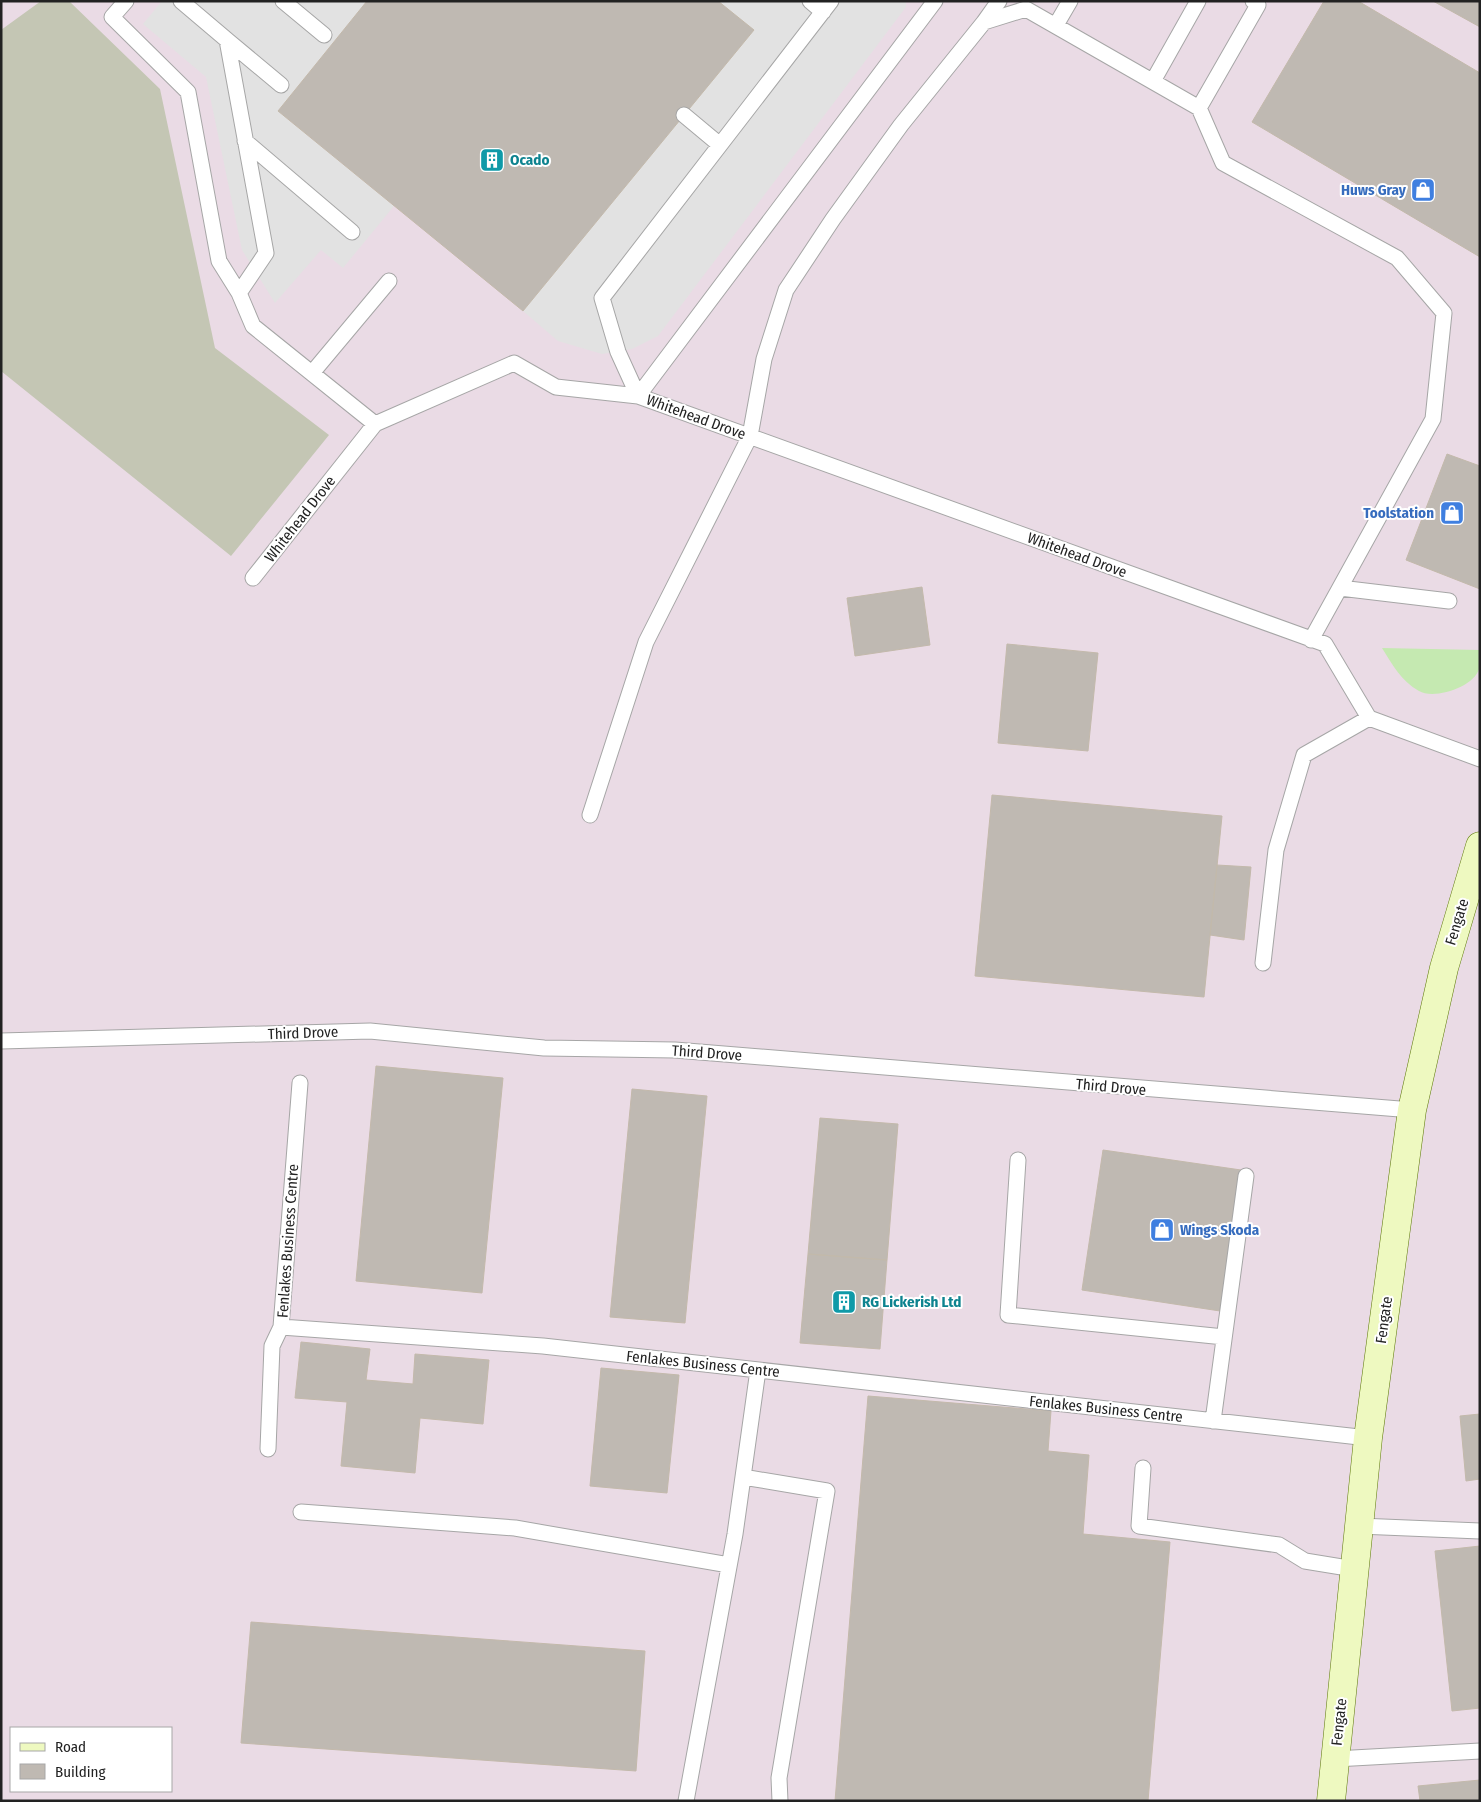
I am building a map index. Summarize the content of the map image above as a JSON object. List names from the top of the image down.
{
  "streets": {
    "street": ["Fengate"],
    "lane": ["Whitehead Drove", "Third Drove", "Fenlakes Business Centre"]
  },
  "crossings": [
    ["Fengate", "Third Drove"],
    ["Fengate", "Fenlakes Business Centre"]
  ],
  "places": {
    "building": ["Ocado", "RG Lickerish Ltd"],
    "shop": ["Huws Gray", "Toolstation", "Wings Skoda"]
  },
  "legend": ["Road", "Building"]
}
